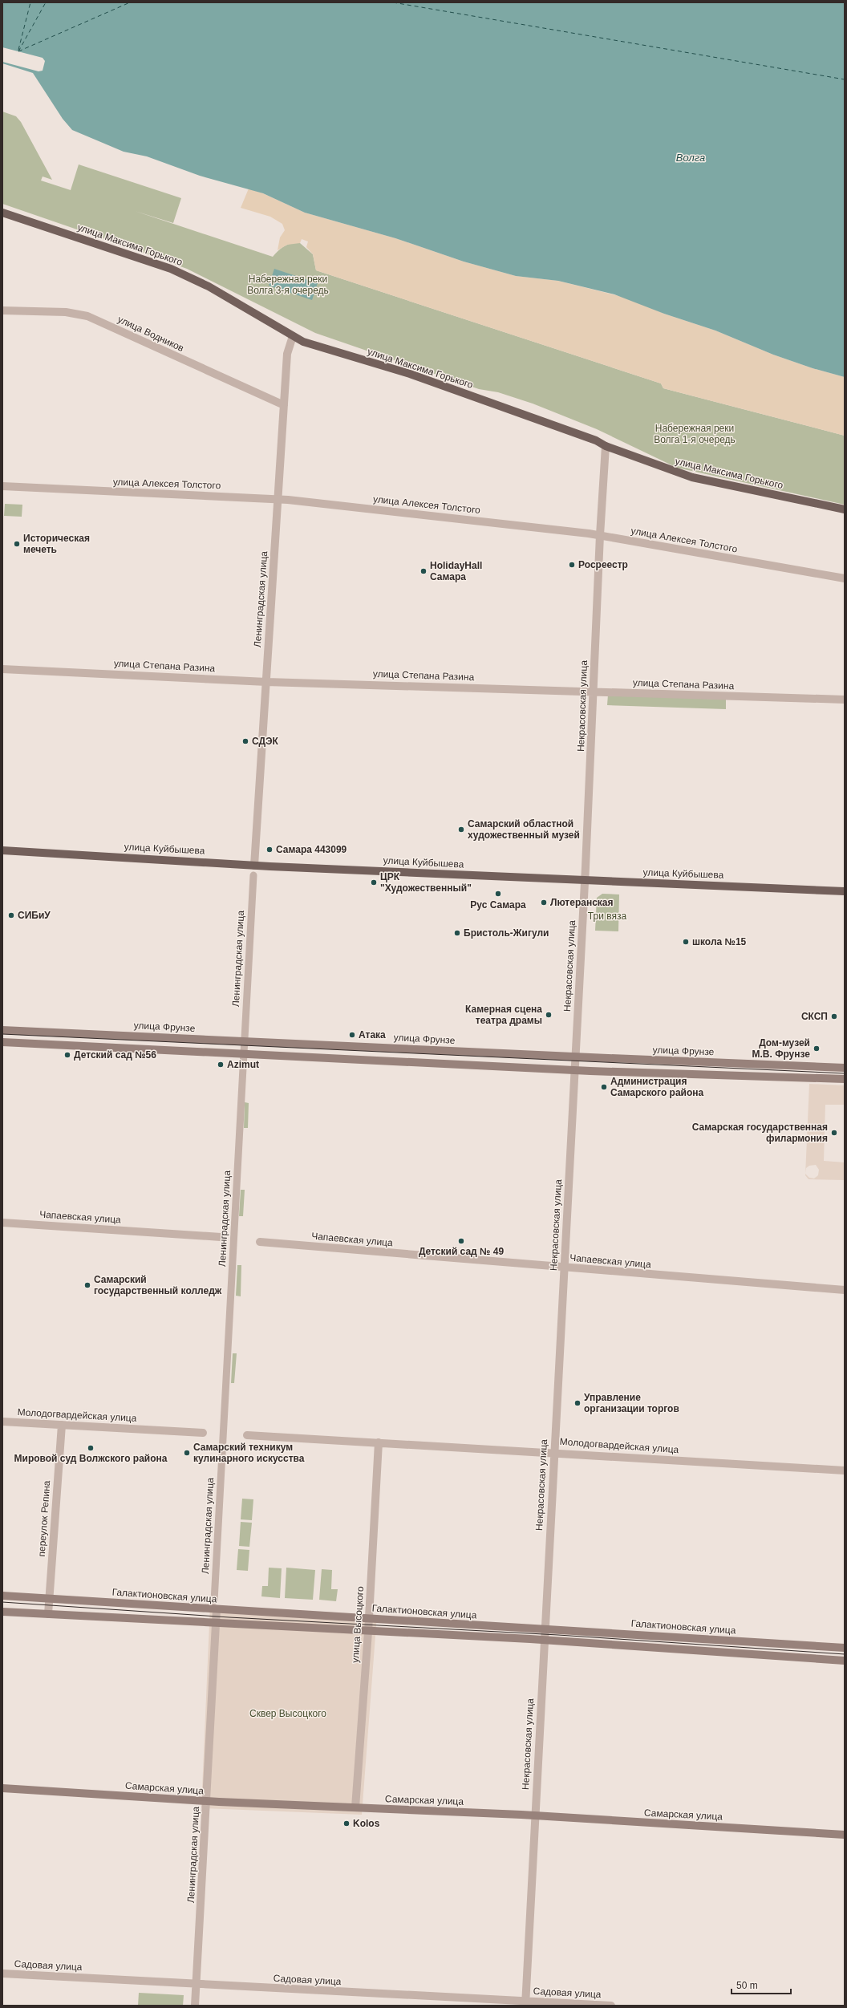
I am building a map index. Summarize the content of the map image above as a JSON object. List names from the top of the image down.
{
  "streets": {
    "main road": [
      "улица Максима Горького",
      "улица Куйбышева",
      "улица Фрунзе",
      "Галактионовская улица",
      "Самарская улица"
    ],
    "street": [
      "улица Водников",
      "улица Алексея Толстого",
      "Ленинградская улица",
      "улица Степана Разина",
      "Некрасовская улица",
      "Чапаевская улица",
      "Молодогвардейская улица",
      "переулок Репина",
      "улица Высоцкого",
      "Садовая улица"
    ]
  },
  "crossings": [
    ["улица Максима Горького", "Ленинградская улица"],
    ["улица Максима Горького", "Некрасовская улица"],
    ["улица Водников", "Ленинградская улица"],
    ["улица Алексея Толстого", "Ленинградская улица"],
    ["улица Алексея Толстого", "Некрасовская улица"],
    ["Ленинградская улица", "улица Степана Разина"],
    ["Ленинградская улица", "улица Куйбышева"],
    ["Ленинградская улица", "улица Фрунзе"],
    ["Ленинградская улица", "Галактионовская улица"],
    ["Ленинградская улица", "Самарская улица"],
    ["Ленинградская улица", "Садовая улица"],
    ["улица Степана Разина", "Некрасовская улица"],
    ["Некрасовская улица", "улица Куйбышева"],
    ["Некрасовская улица", "улица Фрунзе"],
    ["Некрасовская улица", "Чапаевская улица"],
    ["Некрасовская улица", "Молодогвардейская улица"],
    ["Некрасовская улица", "Галактионовская улица"],
    ["Некрасовская улица", "Самарская улица"],
    ["Некрасовская улица", "Садовая улица"],
    ["Молодогвардейская улица", "переулок Репина"],
    ["Молодогвардейская улица", "улица Высоцкого"],
    ["переулок Репина", "Галактионовская улица"],
    ["Галактионовская улица", "улица Высоцкого"],
    ["улица Высоцкого", "Самарская улица"]
  ],
  "water": ["Волга"],
  "parks": [
    "Набережная реки Волга 3-я очередь",
    "Набережная реки Волга 1-я очередь",
    "Три вяза",
    "Сквер Высоцкого"
  ],
  "places": [
    "Историческая мечеть",
    "Росреестр",
    "HolidayHall Самара",
    "СДЭК",
    "Самарский областной художественный музей",
    "Самара 443099",
    "ЦРК \"Художественный\"",
    "Рус Самара",
    "Лютеранская",
    "СИБиУ",
    "Бристоль-Жигули",
    "школа №15",
    "Камерная сцена театра драмы",
    "СКСП",
    "Атака",
    "Дом-музей М.В. Фрунзе",
    "Детский сад №56",
    "Azimut",
    "Администрация Самарского района",
    "Самарская государственная филармония",
    "Детский сад № 49",
    "Самарский государственный колледж",
    "Управление организации торгов",
    "Мировой суд Волжского района",
    "Самарский техникум кулинарного искусства",
    "Kolos"
  ],
  "scale_bar": "50 m"
}
